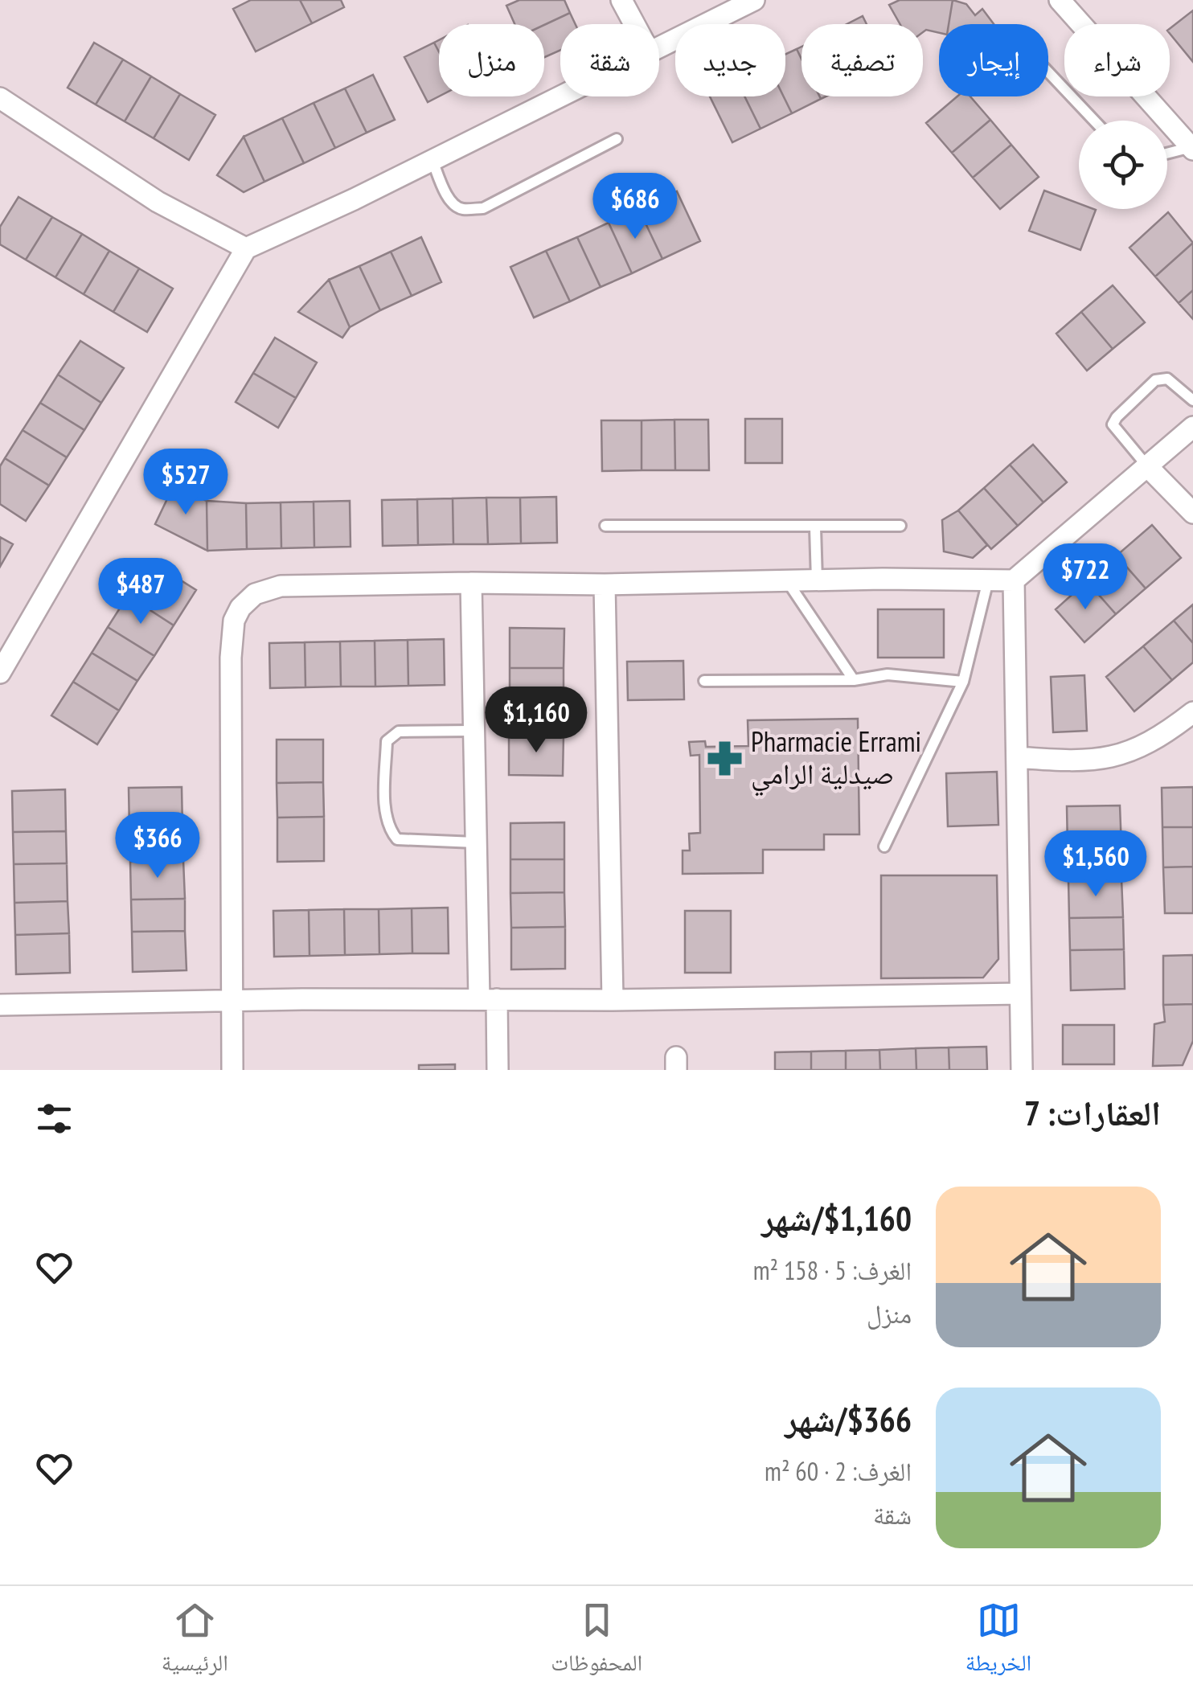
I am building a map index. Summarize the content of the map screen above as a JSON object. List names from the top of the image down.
{
  "places": {
    "pharmacy": ["Pharmacie Errami صيدلية الرامي"]
  },
  "page": {
    "chip": [
      "شراء",
      "إيجار",
      "تصفية",
      "جديد",
      "شقة",
      "منزل"
    ],
    "price": [
      "$686",
      "$527",
      "$722",
      "$487",
      "$1,160",
      "$366",
      "$1,560"
    ],
    "heading": "العقارات: 7",
    "list": [
      {
        "name": "$1,160/شهر",
        "note": "الغرف: 5 · 158 m² · منزل"
      },
      {
        "name": "$366/شهر",
        "note": "الغرف: 2 · 60 m² · شقة"
      }
    ],
    "tabs": ["الخريطة", "المحفوظات", "الرئيسية"]
  }
}
